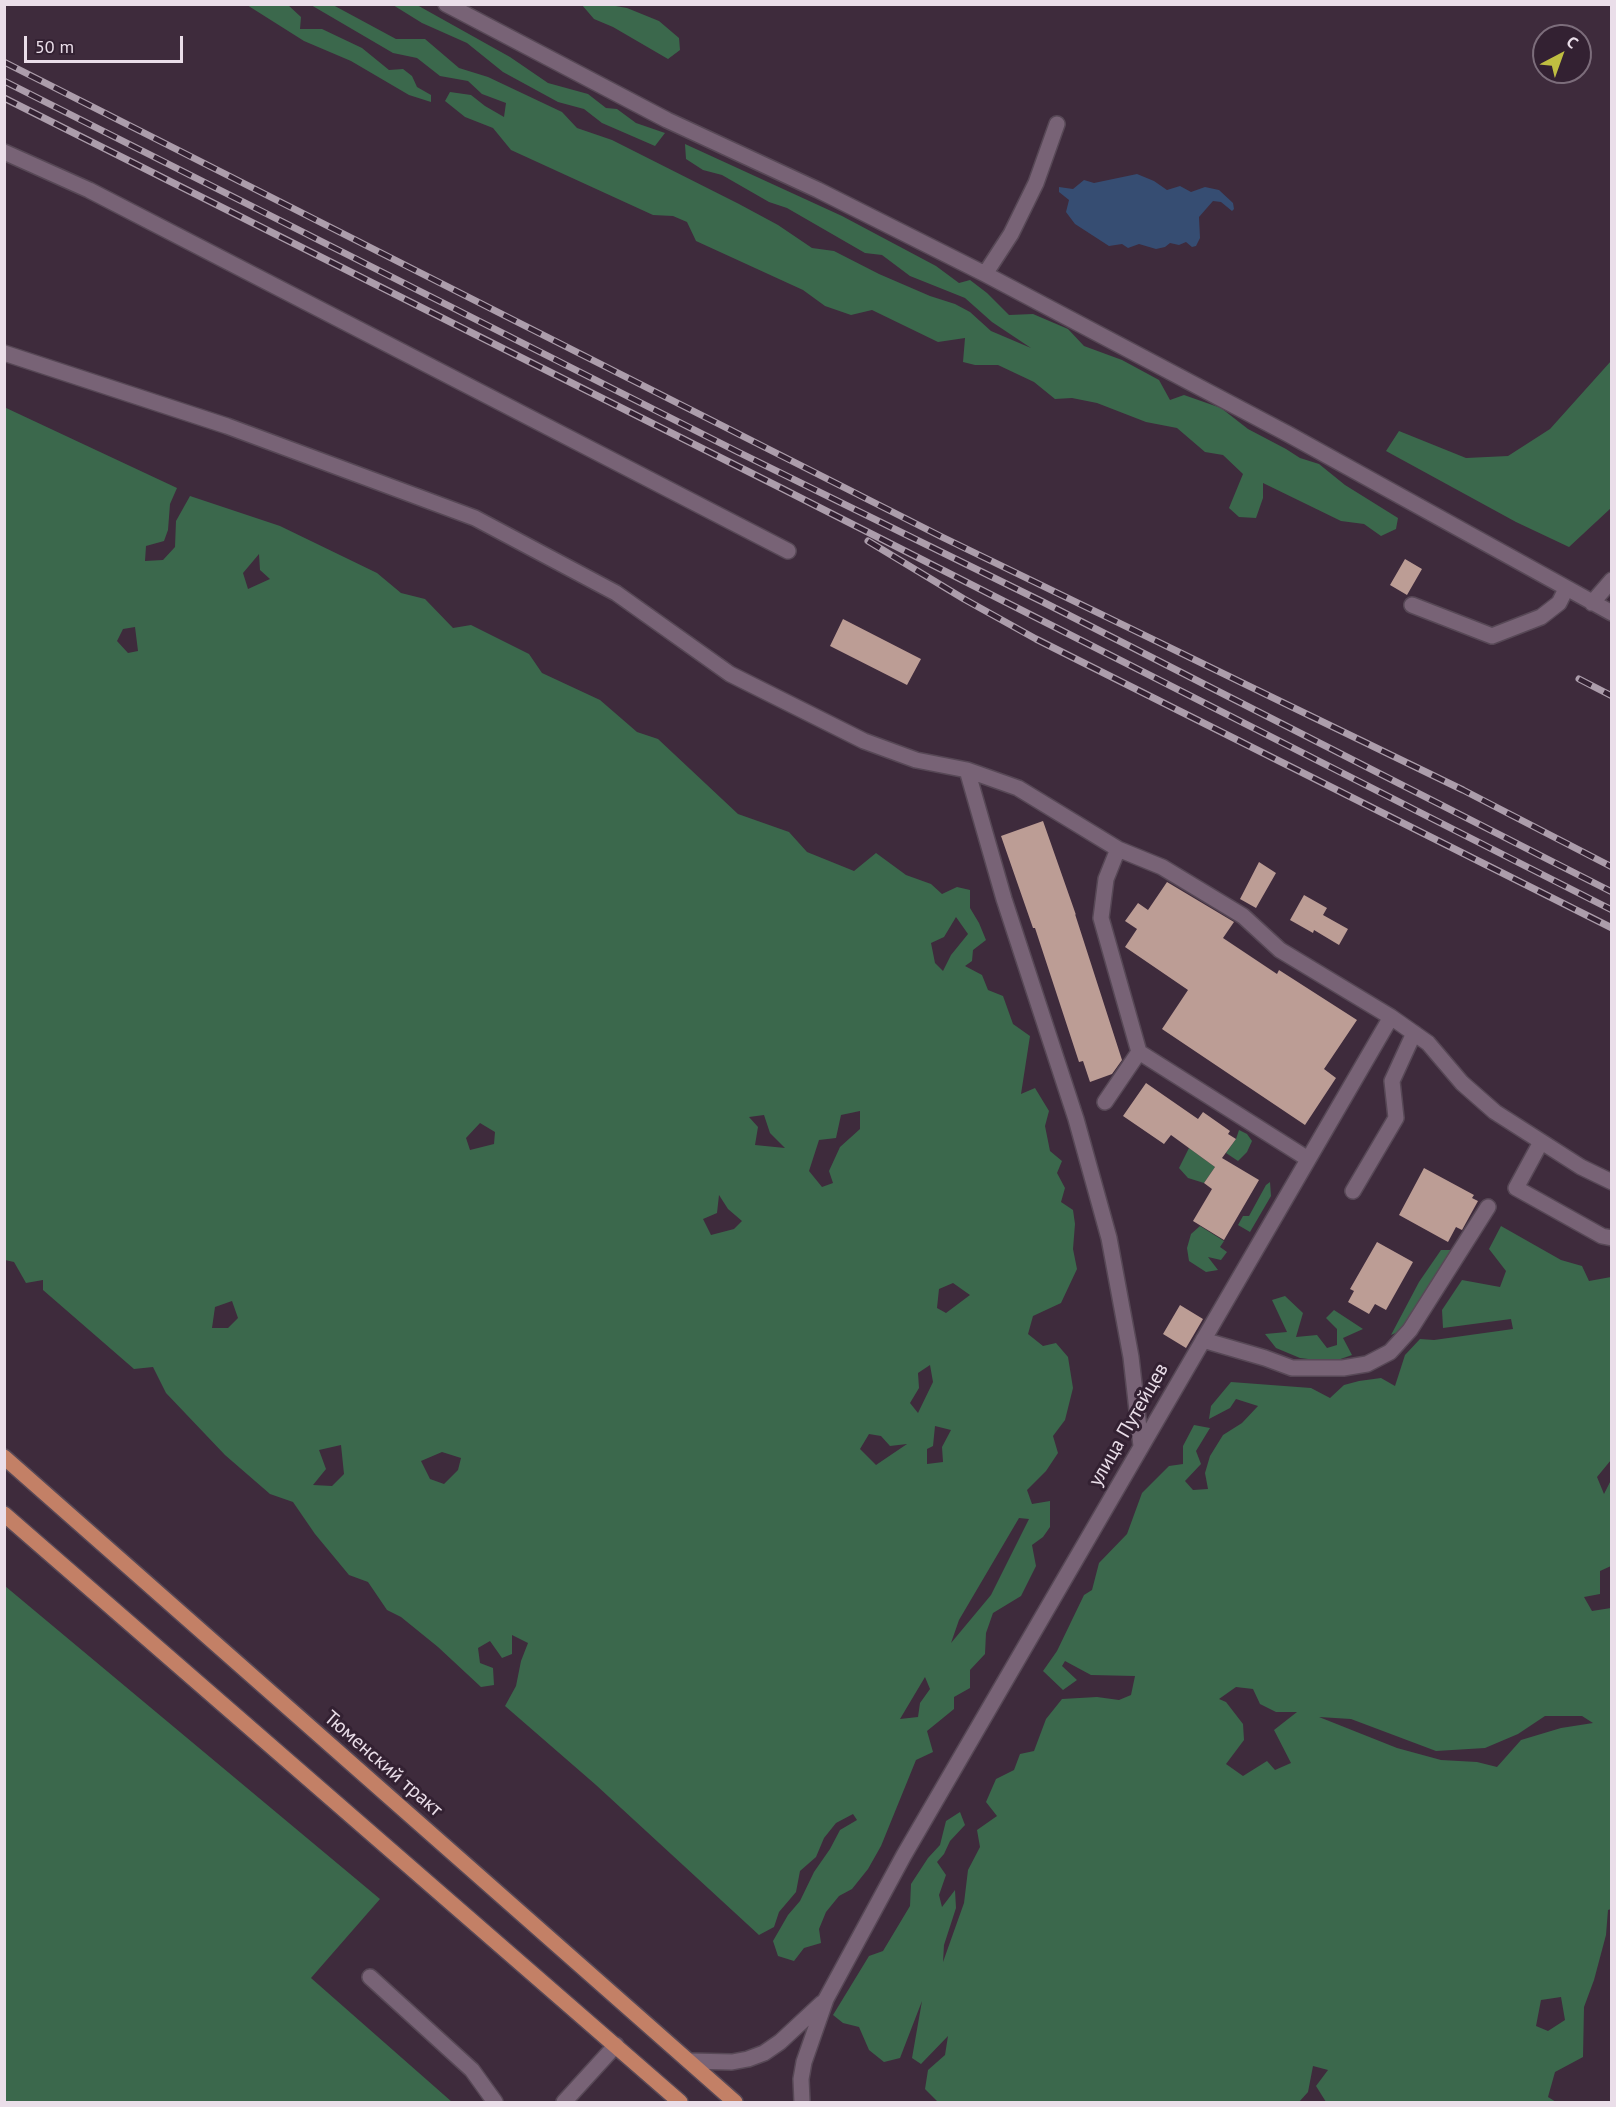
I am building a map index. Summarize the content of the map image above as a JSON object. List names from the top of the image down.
{
  "streets": {
    "main road": ["Тюменский тракт"],
    "street": ["улица Путейцев"]
  },
  "scale_bar": "50 m",
  "north": "top right"
}
